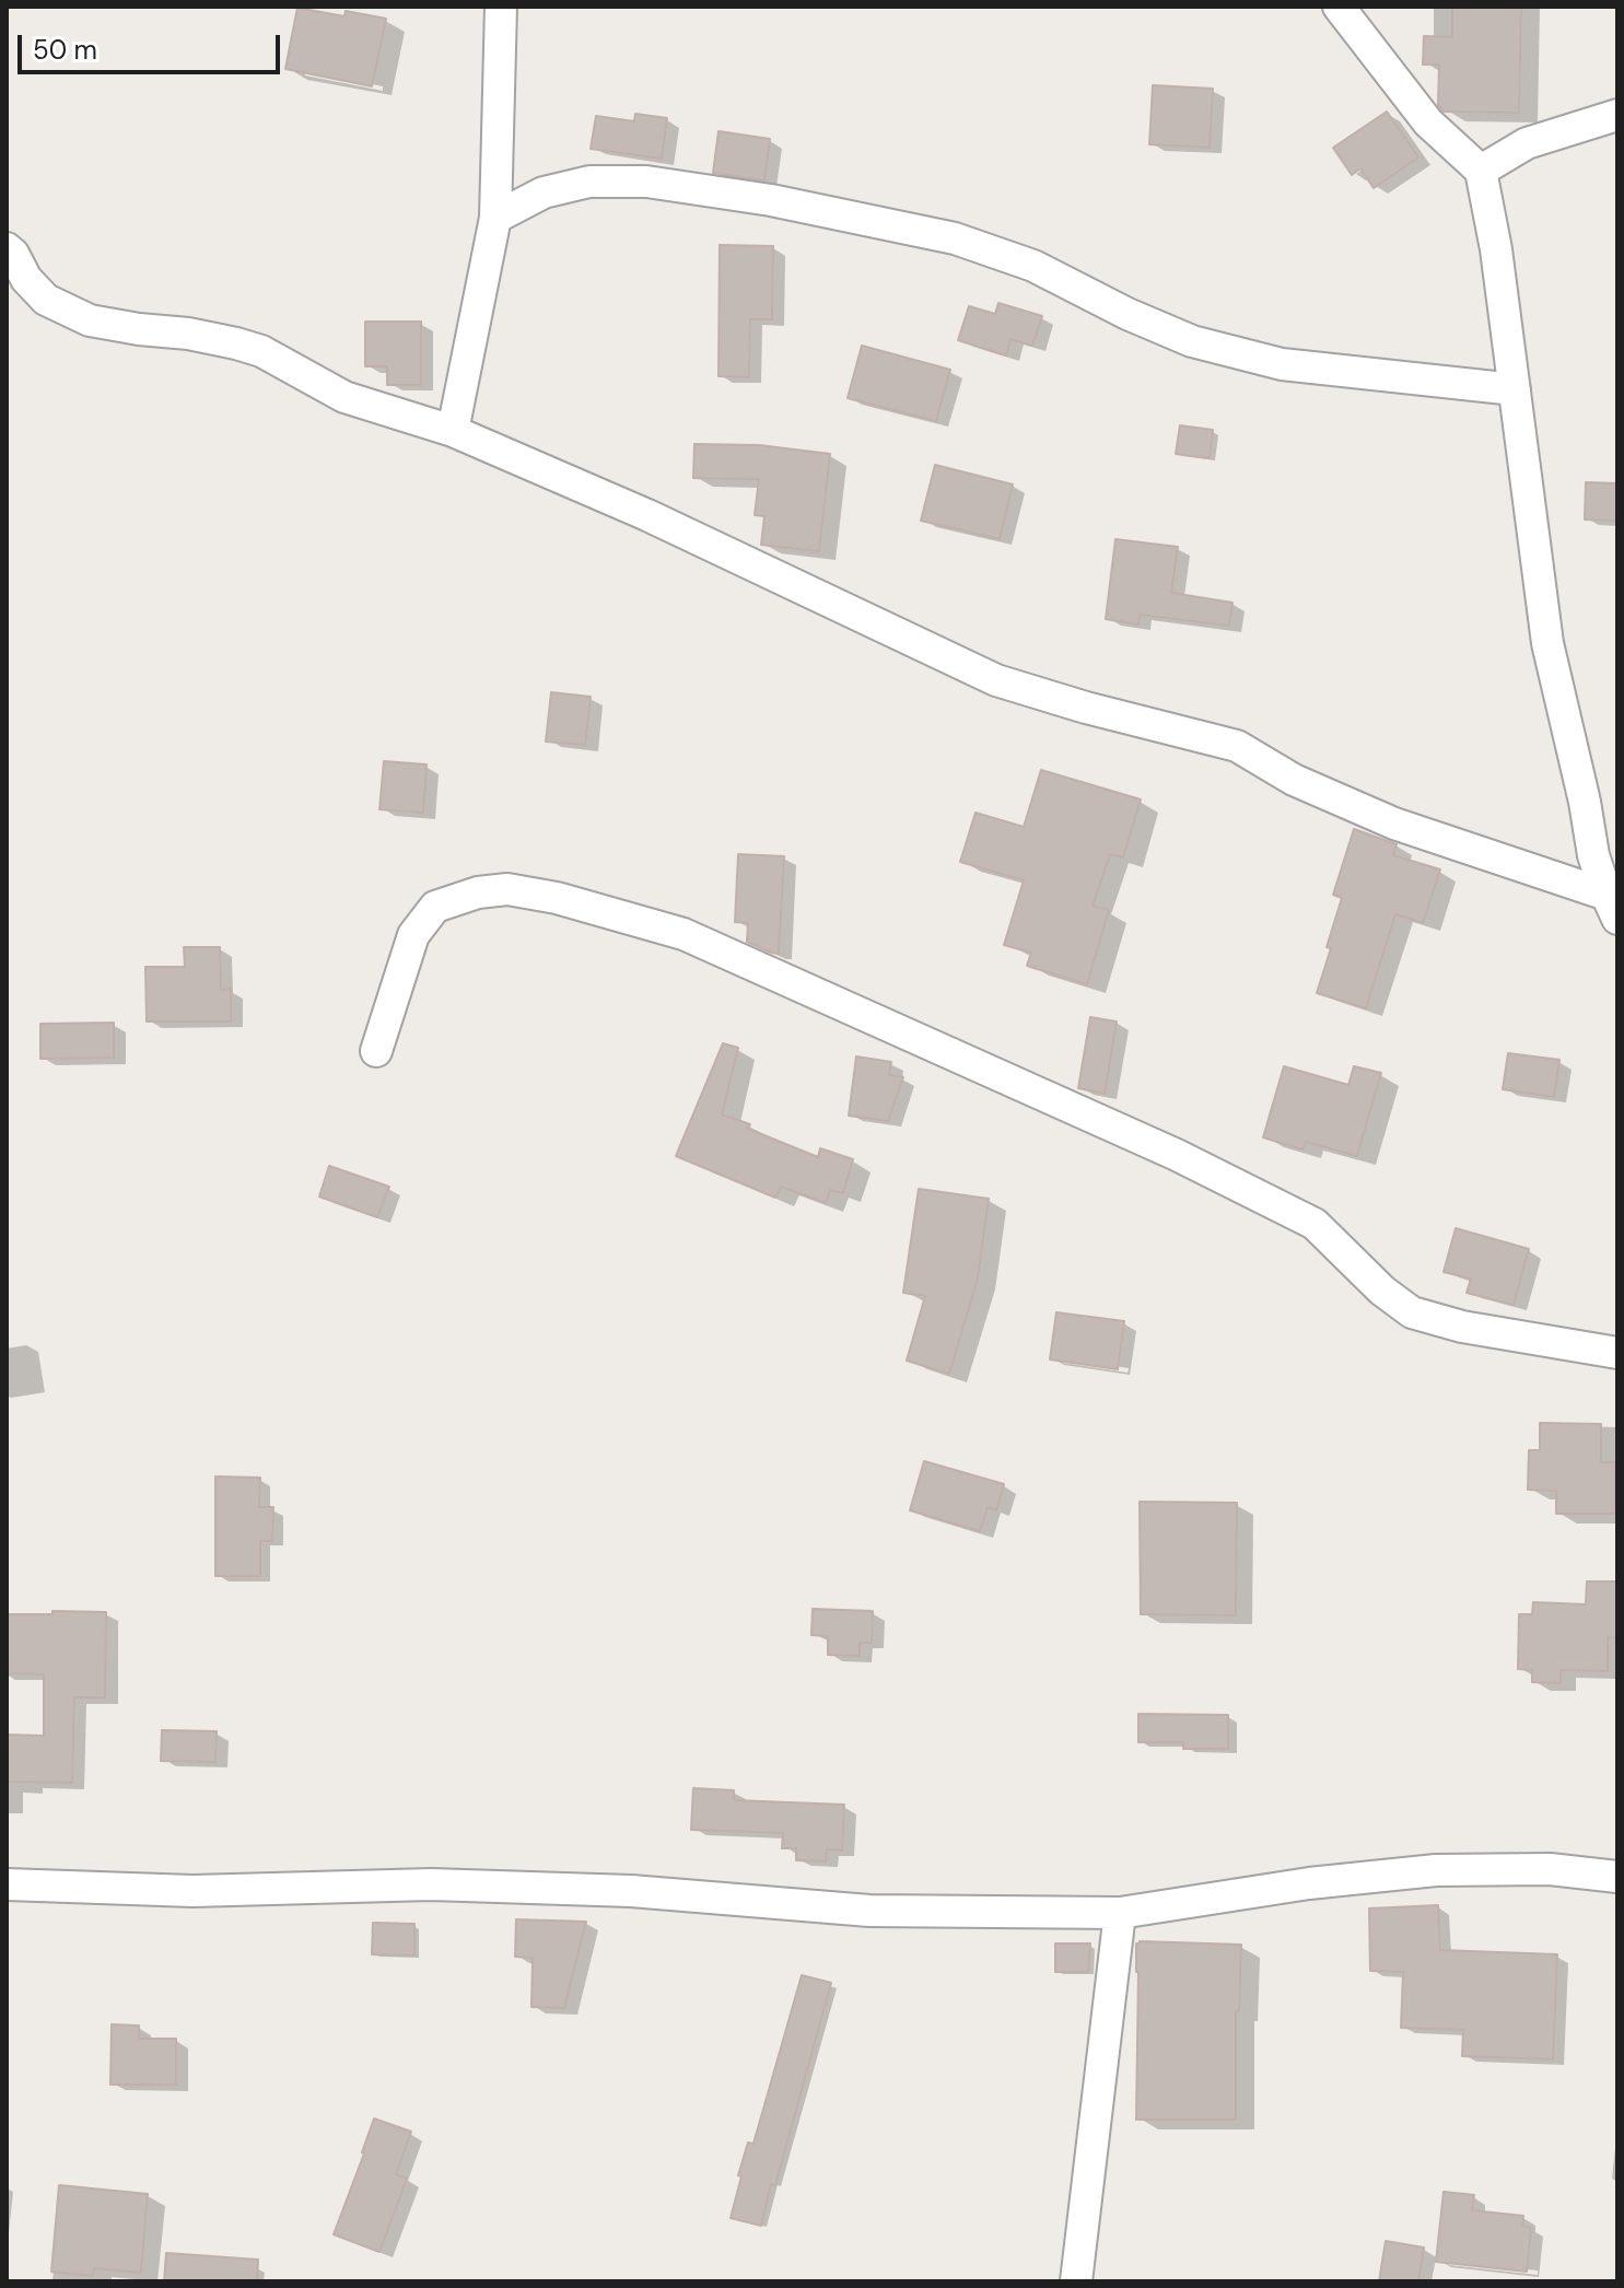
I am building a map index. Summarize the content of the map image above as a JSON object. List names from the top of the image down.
{
  "scale_bar": "50 m"
}
